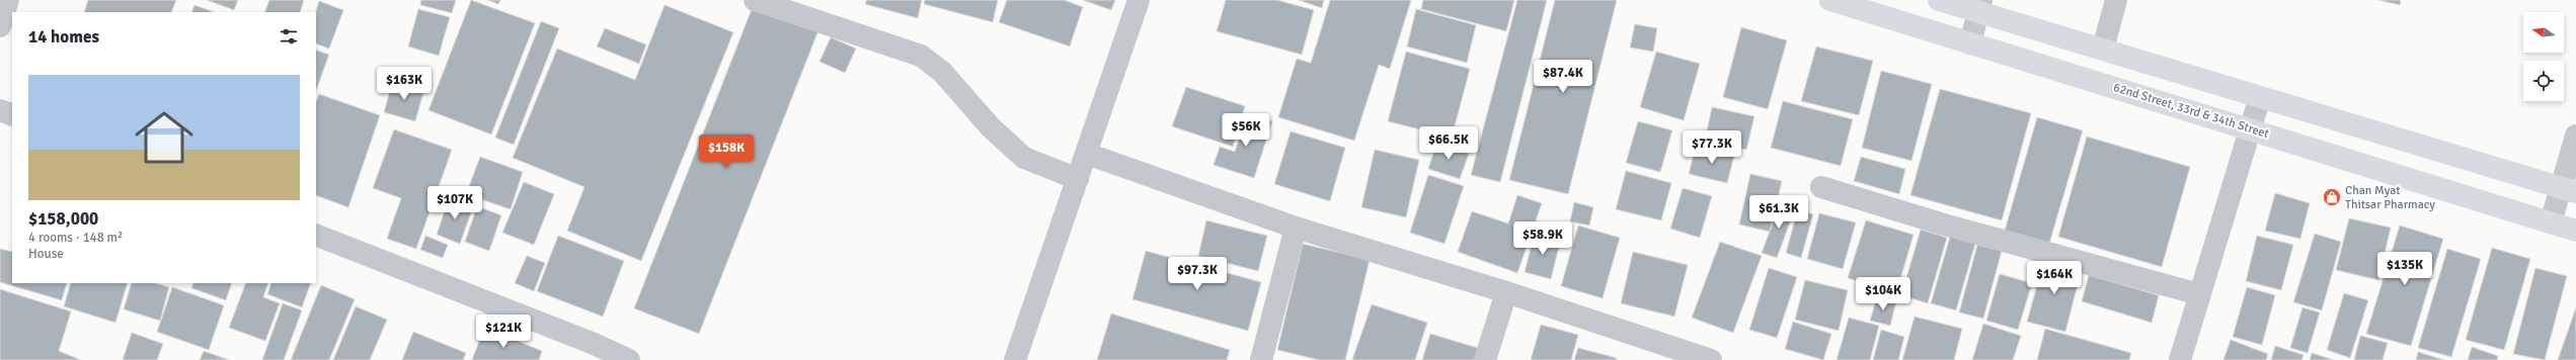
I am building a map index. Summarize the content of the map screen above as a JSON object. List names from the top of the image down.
{
  "streets": {
    "main road": ["62nd Street, 33rd & 34th Street"]
  },
  "places": {
    "shop": ["Chan Myat Thitsar Pharmacy"]
  },
  "north": "left",
  "page": {
    "heading": "14 homes",
    "price": [
      "$87.4K",
      "$163K",
      "$56K",
      "$66.5K",
      "$77.3K",
      "$158K",
      "$107K",
      "$61.3K",
      "$58.9K",
      "$135K",
      "$97.3K",
      "$164K",
      "$104K",
      "$121K"
    ],
    "list": [
      {
        "name": "$158,000",
        "note": "4 rooms · 148 m² · House"
      }
    ]
  }
}
